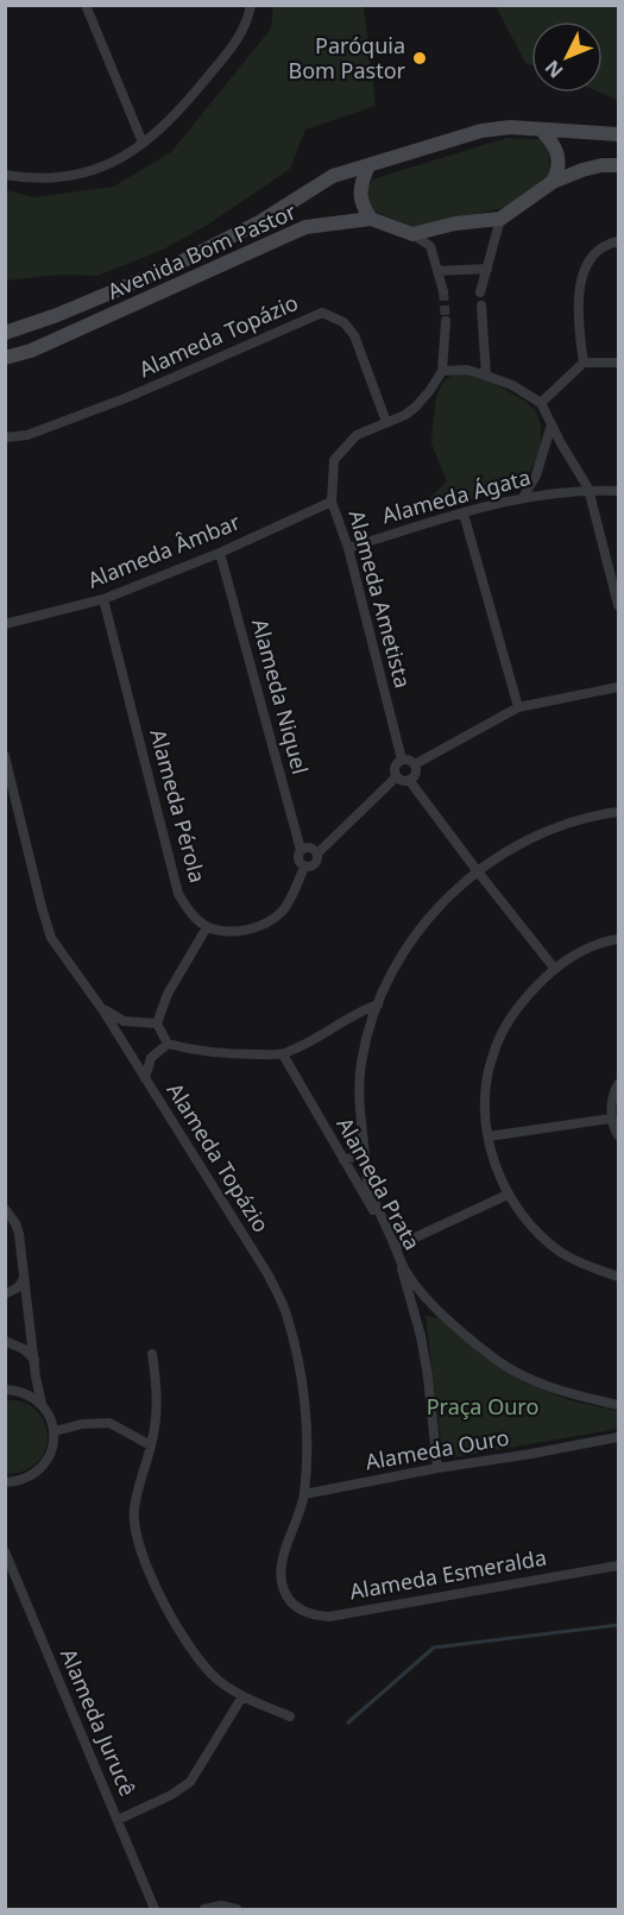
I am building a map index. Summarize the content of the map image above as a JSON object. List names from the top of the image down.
{
  "streets": {
    "street": [
      "Avenida Bom Pastor",
      "Alameda Topázio",
      "Alameda Ágata",
      "Alameda Âmbar",
      "Alameda Ametista",
      "Alameda Niquel",
      "Alameda Pérola",
      "Alameda Prata",
      "Alameda Ouro",
      "Alameda Esmeralda",
      "Alameda Jurucê"
    ]
  },
  "crossings": [
    ["Alameda Topázio", "Alameda Ametista"],
    ["Alameda Topázio", "Alameda Ouro"],
    ["Alameda Topázio", "Alameda Esmeralda"],
    ["Alameda Ágata", "Alameda Ametista"],
    ["Alameda Âmbar", "Alameda Ametista"],
    ["Alameda Âmbar", "Alameda Niquel"],
    ["Alameda Âmbar", "Alameda Pérola"],
    ["Alameda Prata", "Alameda Ouro"]
  ],
  "parks": ["Praça Ouro"],
  "places": ["Paróquia Bom Pastor"],
  "north": "bottom left"
}
